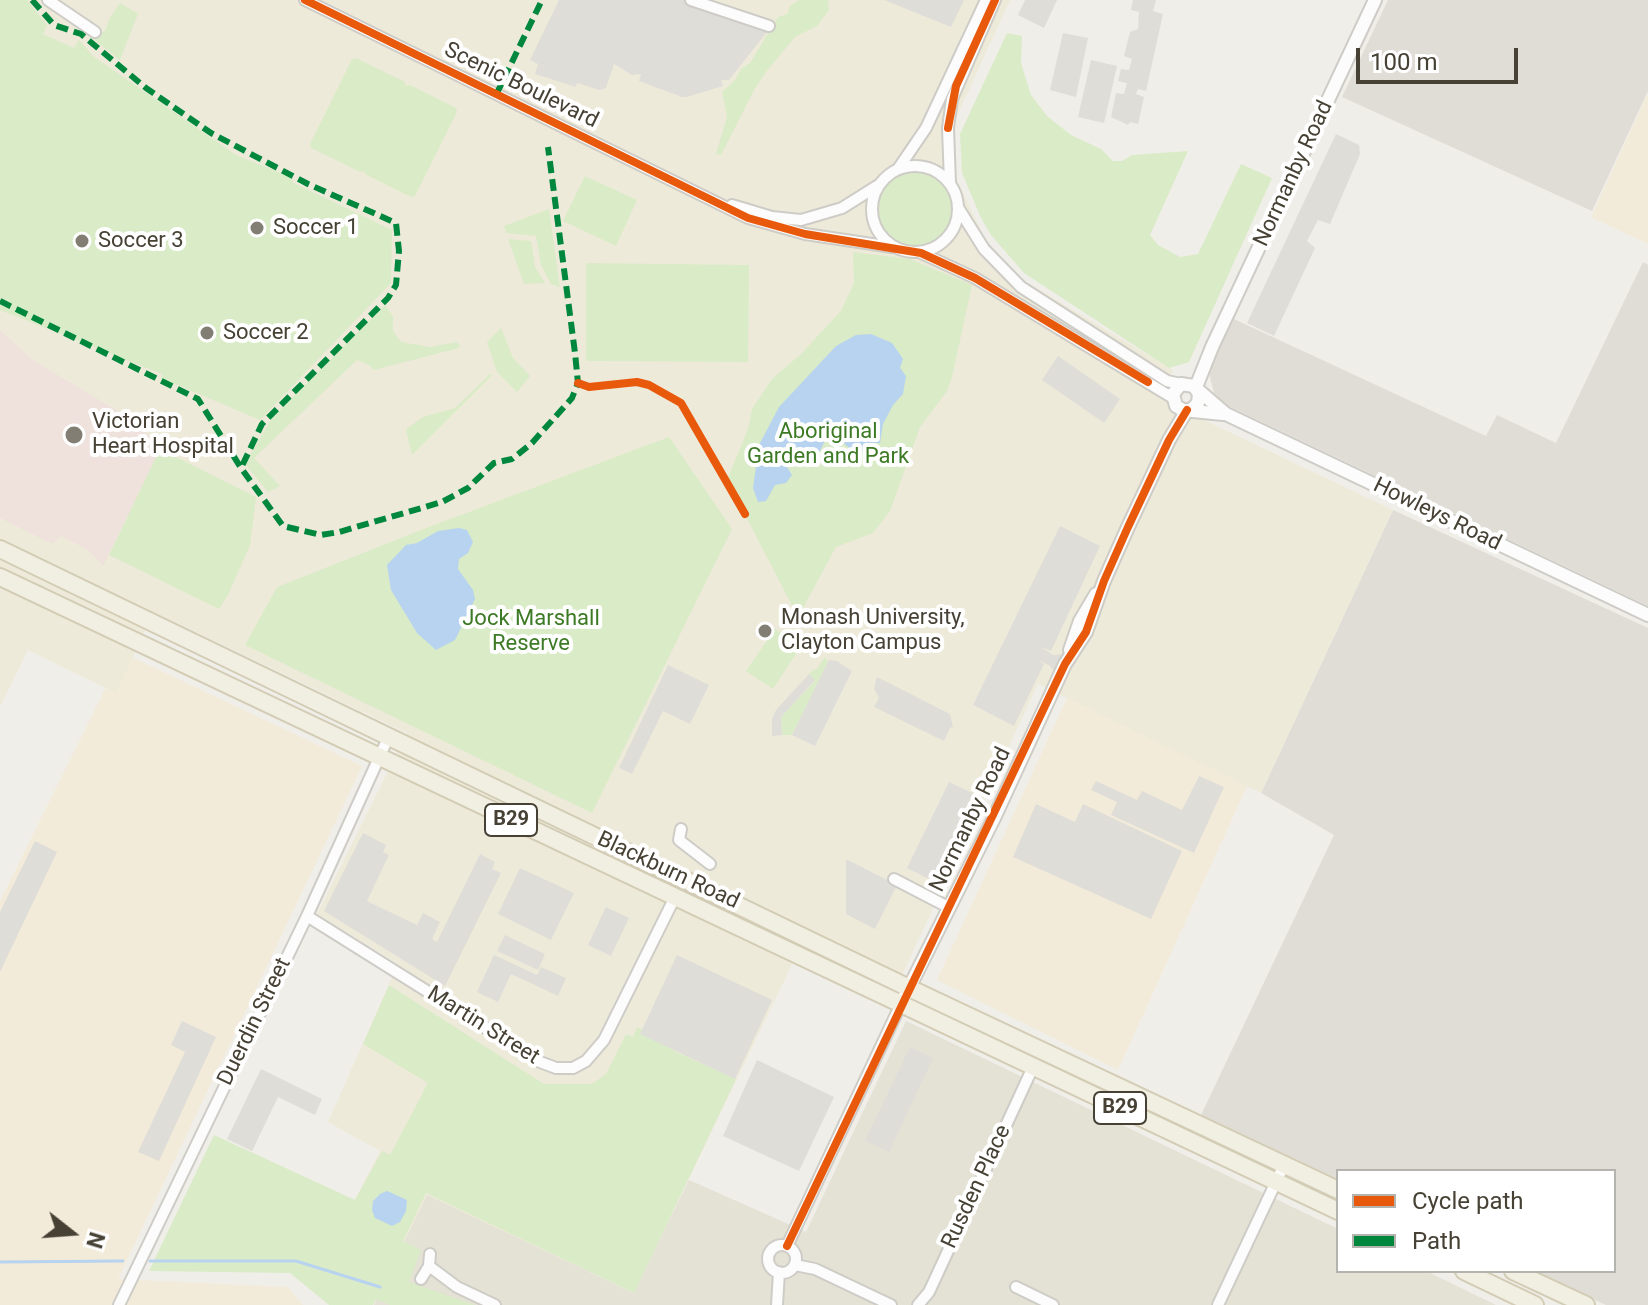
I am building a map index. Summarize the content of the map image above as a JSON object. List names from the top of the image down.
{
  "streets": {
    "main road": ["B29", "Blackburn Road"],
    "street": [
      "Scenic Boulevard",
      "Normanby Road",
      "Howleys Road",
      "Duerdin Street",
      "Martin Street",
      "Rusden Place"
    ]
  },
  "crossings": [
    ["Normanby Road", "Howleys Road"],
    ["Normanby Road", "Blackburn Road"],
    ["Blackburn Road", "Duerdin Street"],
    ["Blackburn Road", "Martin Street"],
    ["Blackburn Road", "Rusden Place"],
    ["Duerdin Street", "Martin Street"]
  ],
  "parks": ["Aboriginal Garden and Park", "Jock Marshall Reserve"],
  "places": [
    "Soccer 1",
    "Soccer 3",
    "Soccer 2",
    "Victorian Heart Hospital",
    "Monash University, Clayton Campus"
  ],
  "legend": ["Cycle path", "Path"],
  "scale_bar": "100 m",
  "north": "right"
}
